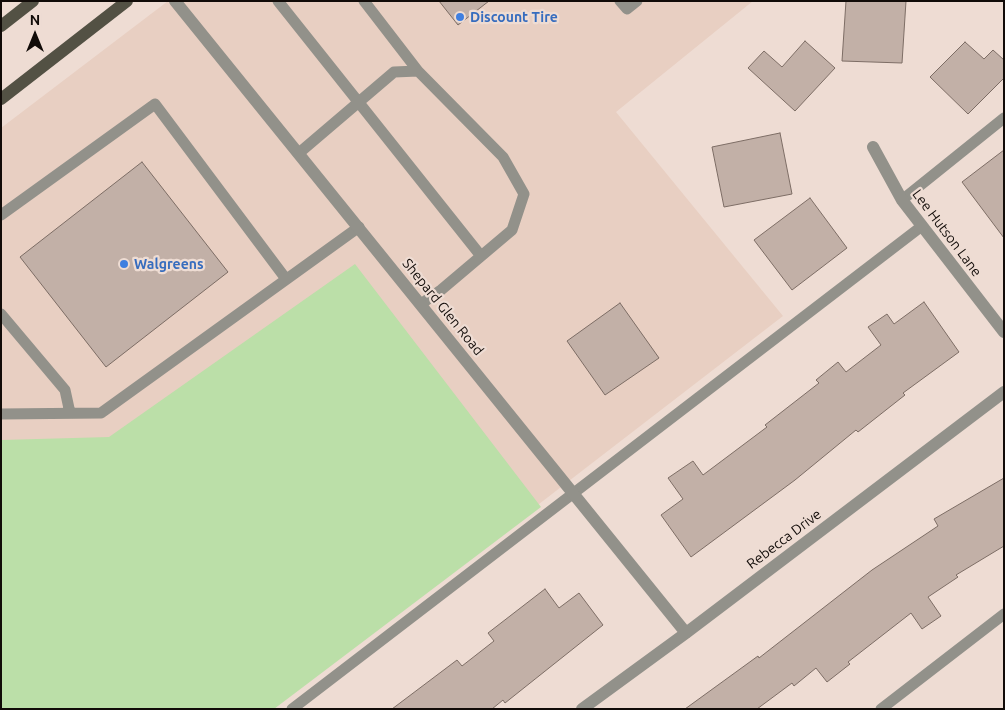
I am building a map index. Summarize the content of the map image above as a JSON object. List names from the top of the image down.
{
  "streets": {
    "street": ["Lee Hutson Lane", "Shepard Glen Road", "Rebecca Drive"]
  },
  "crossings": [
    ["Shepard Glen Road", "Rebecca Drive"]
  ],
  "places": ["Discount Tire", "Walgreens"],
  "north": "top"
}
